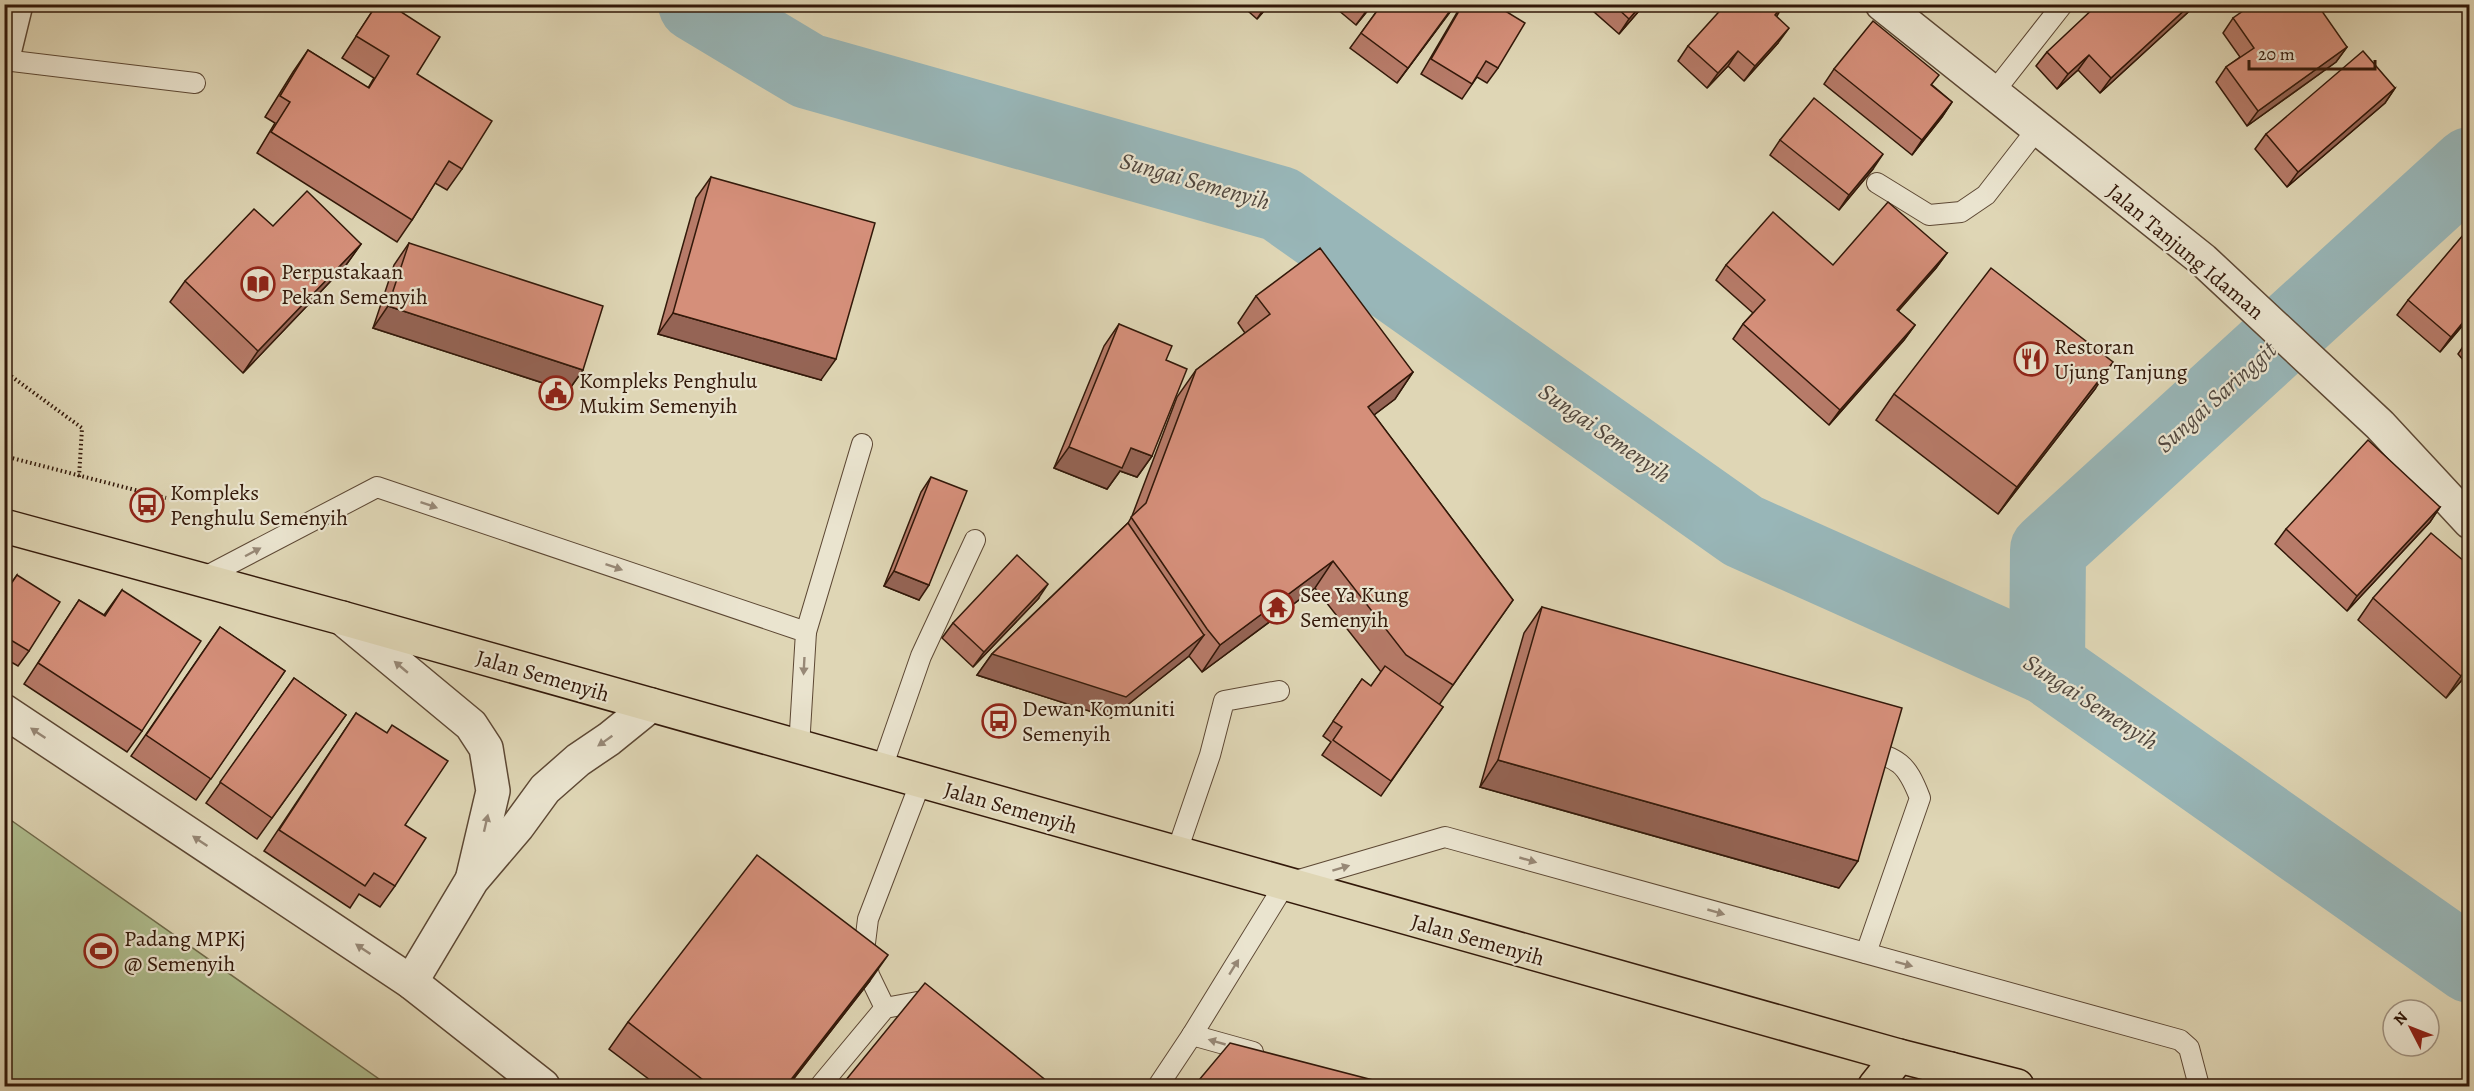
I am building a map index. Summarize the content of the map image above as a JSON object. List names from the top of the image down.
{
  "streets": {
    "main road": ["Jalan Semenyih"],
    "street": ["Jalan Tanjung Idaman"]
  },
  "water": ["Sungai Semenyih", "Sungai Saringgit"],
  "places": {
    "library": ["Perpustakaan Pekan Semenyih"],
    "restaurant": ["Restoran Ujung Tanjung"],
    "public building": ["Kompleks Penghulu Mukim Semenyih"],
    "bus stop": ["Kompleks Penghulu Semenyih", "Dewan Komuniti Semenyih"],
    "temple": ["See Ya Kung Semenyih"],
    "sports": ["Padang MPKj @ Semenyih"]
  },
  "scale_bar": "20 m",
  "north": "top left"
}
